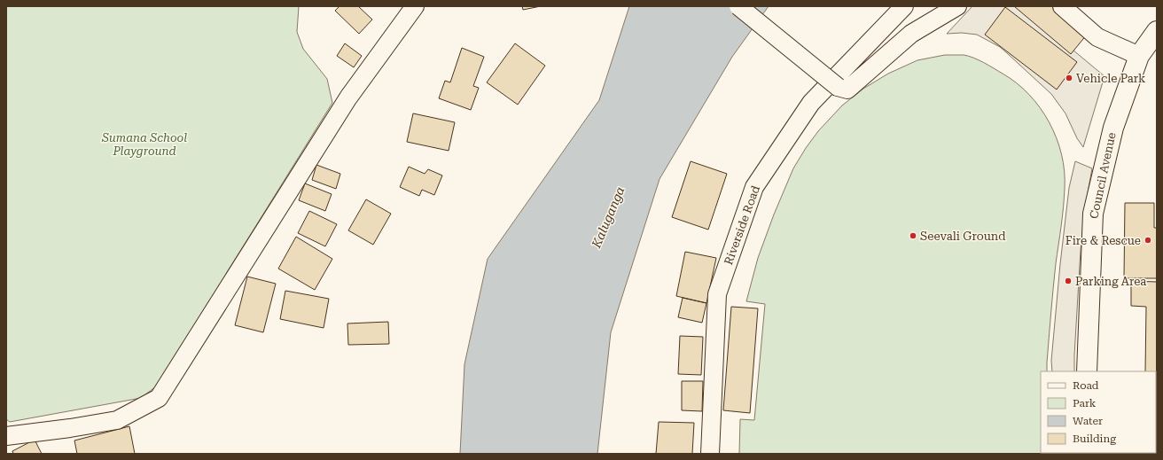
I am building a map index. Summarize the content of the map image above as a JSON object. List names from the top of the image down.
{
  "streets": {
    "main road": ["Council Avenue"],
    "street": ["Riverside Road"]
  },
  "water": ["Kaluganga"],
  "parks": ["Sumana School Playground"],
  "places": [
    "Vehicle Park",
    "Seevali Ground",
    "Fire & Rescue",
    "Parking Area"
  ],
  "legend": [
    "Road",
    "Park",
    "Water",
    "Building"
  ]
}
